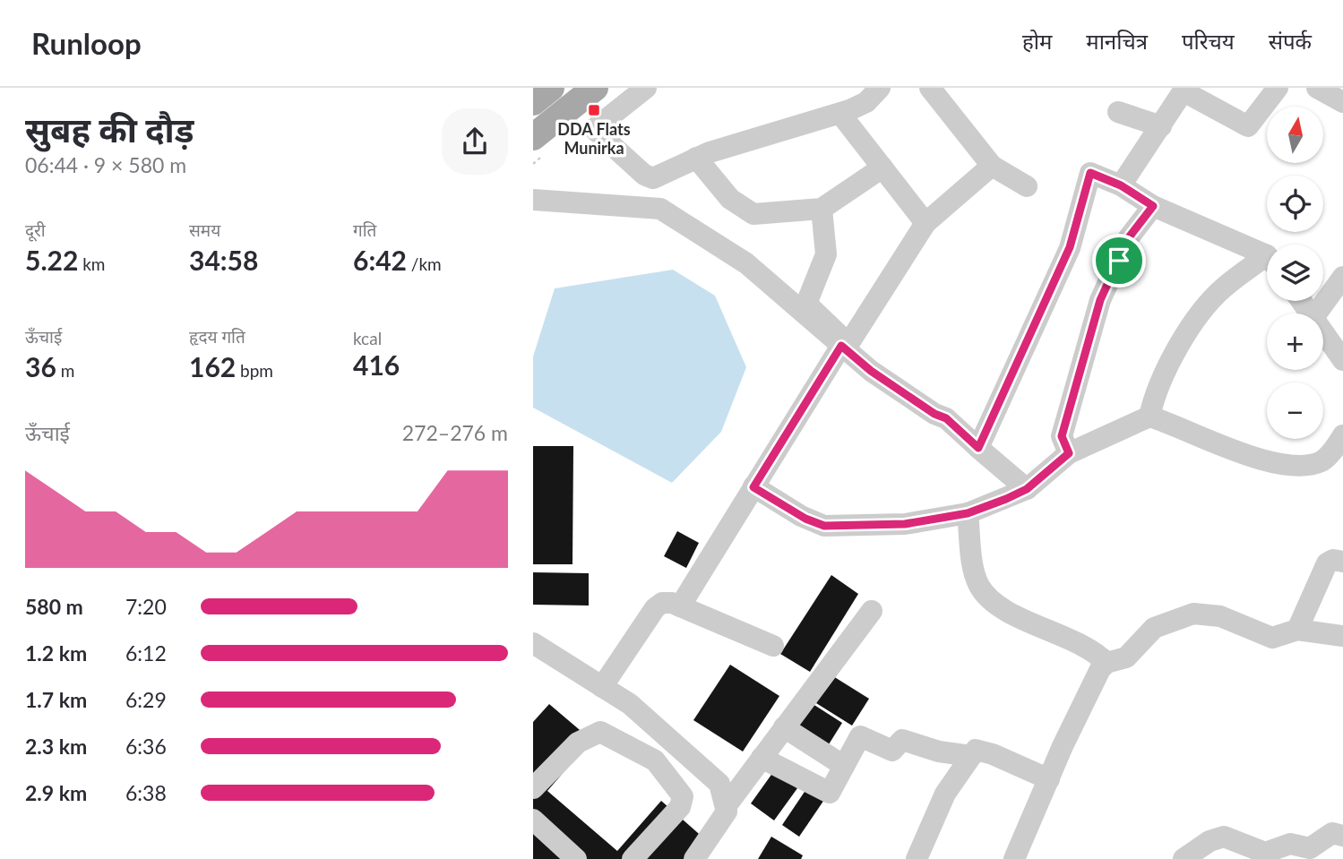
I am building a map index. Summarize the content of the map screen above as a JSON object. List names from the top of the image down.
{
  "places": {
    "transit": ["DDA Flats Munirka"]
  },
  "north": "top",
  "page": {
    "header": "Runloop",
    "nav": [
      "होम",
      "मानचित्र",
      "परिचय",
      "संपर्क"
    ],
    "heading": ["सुबह की दौड़", "06:44 · 9 × 580 m"],
    "map_buttons": ["+", "−"],
    "stats": [
      ["दूरी", "5.22 km"],
      ["समय", "34:58"],
      ["गति", "6:42 /km"],
      ["ऊँचाई", "36 m"],
      ["हृदय गति", "162 bpm"],
      ["kcal", "416"]
    ],
    "chart": ["ऊँचाई", "272–276 m"],
    "list": [
      {
        "name": "580 m",
        "note": "7:20"
      },
      {
        "name": "1.2 km",
        "note": "6:12"
      },
      {
        "name": "1.7 km",
        "note": "6:29"
      },
      {
        "name": "2.3 km",
        "note": "6:36"
      },
      {
        "name": "2.9 km",
        "note": "6:38"
      }
    ]
  }
}
